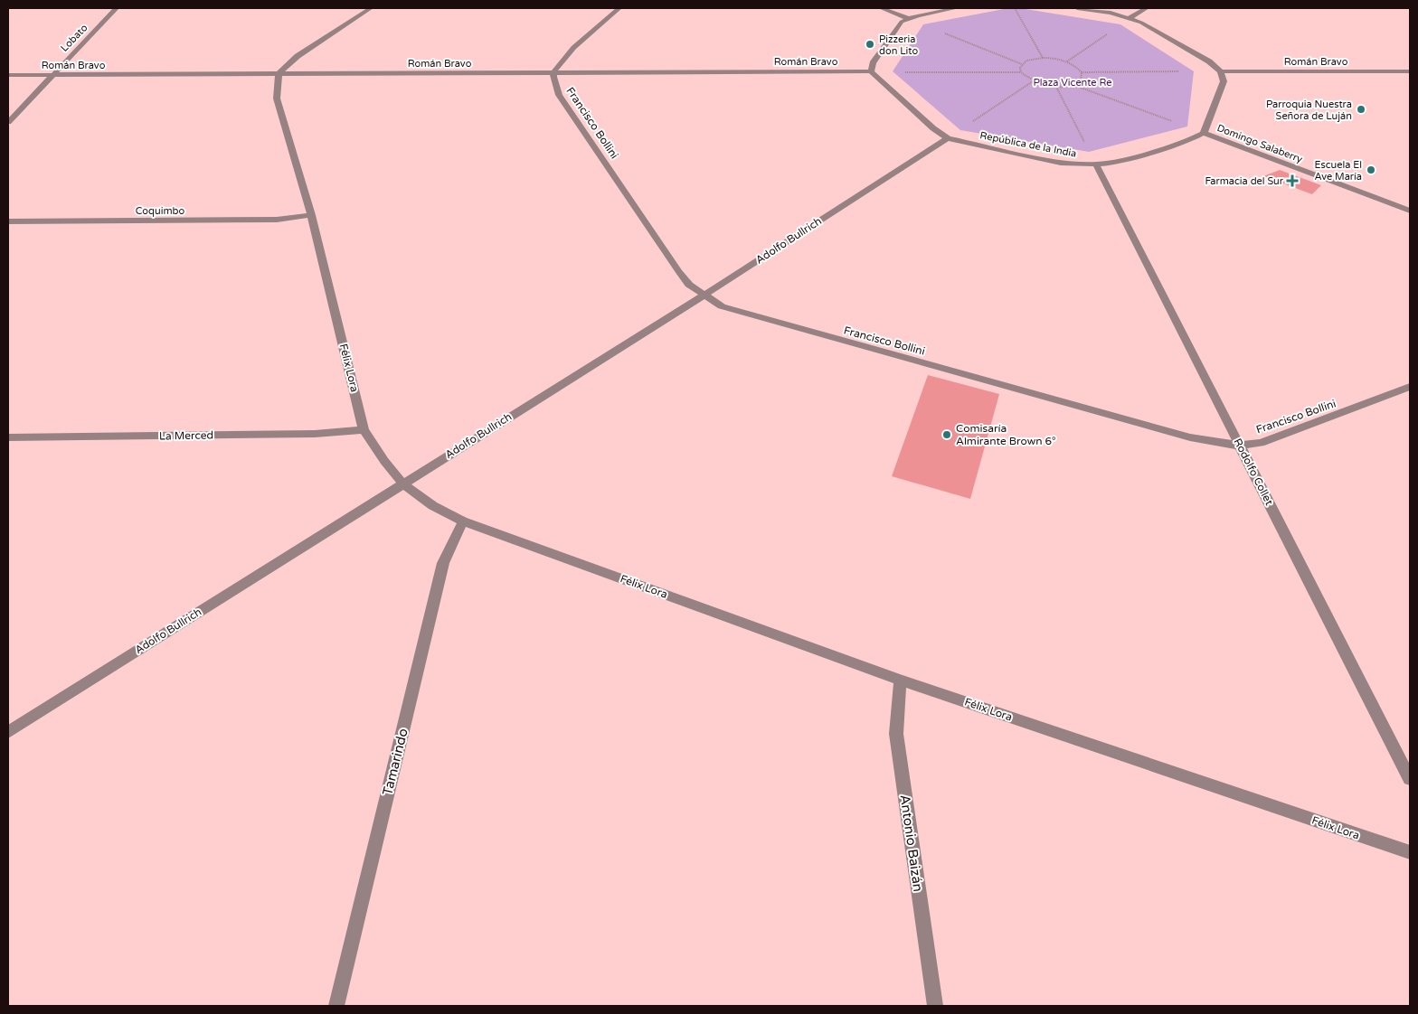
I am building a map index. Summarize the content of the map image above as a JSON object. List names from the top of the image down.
{
  "streets": {
    "street": [
      "Lobato",
      "Román Bravo",
      "Francisco Bollini",
      "Domingo Salaberry",
      "República de la India",
      "Coquimbo",
      "Adolfo Bullrich",
      "Félix Lora",
      "La Merced",
      "Rodolfo Collet",
      "Tamarindo",
      "Antonio Baizán"
    ]
  },
  "crossings": [
    ["Lobato", "Román Bravo"],
    ["Román Bravo", "Francisco Bollini"],
    ["Román Bravo", "República de la India"],
    ["Román Bravo", "Félix Lora"],
    ["Francisco Bollini", "Adolfo Bullrich"],
    ["Francisco Bollini", "Rodolfo Collet"],
    ["Domingo Salaberry", "República de la India"],
    ["República de la India", "Adolfo Bullrich"],
    ["República de la India", "Rodolfo Collet"],
    ["Coquimbo", "Félix Lora"],
    ["Adolfo Bullrich", "Félix Lora"],
    ["Félix Lora", "La Merced"],
    ["Félix Lora", "Tamarindo"],
    ["Félix Lora", "Antonio Baizán"]
  ],
  "parks": ["Plaza Vicente Re"],
  "places": {
    "other": [
      "Pizzeria don Lito",
      "Parroquia Nuestra Señora de Luján",
      "Escuela El Ave María",
      "Comisaría Almirante Brown 6°"
    ],
    "health": ["Farmacia del Sur"]
  }
}
